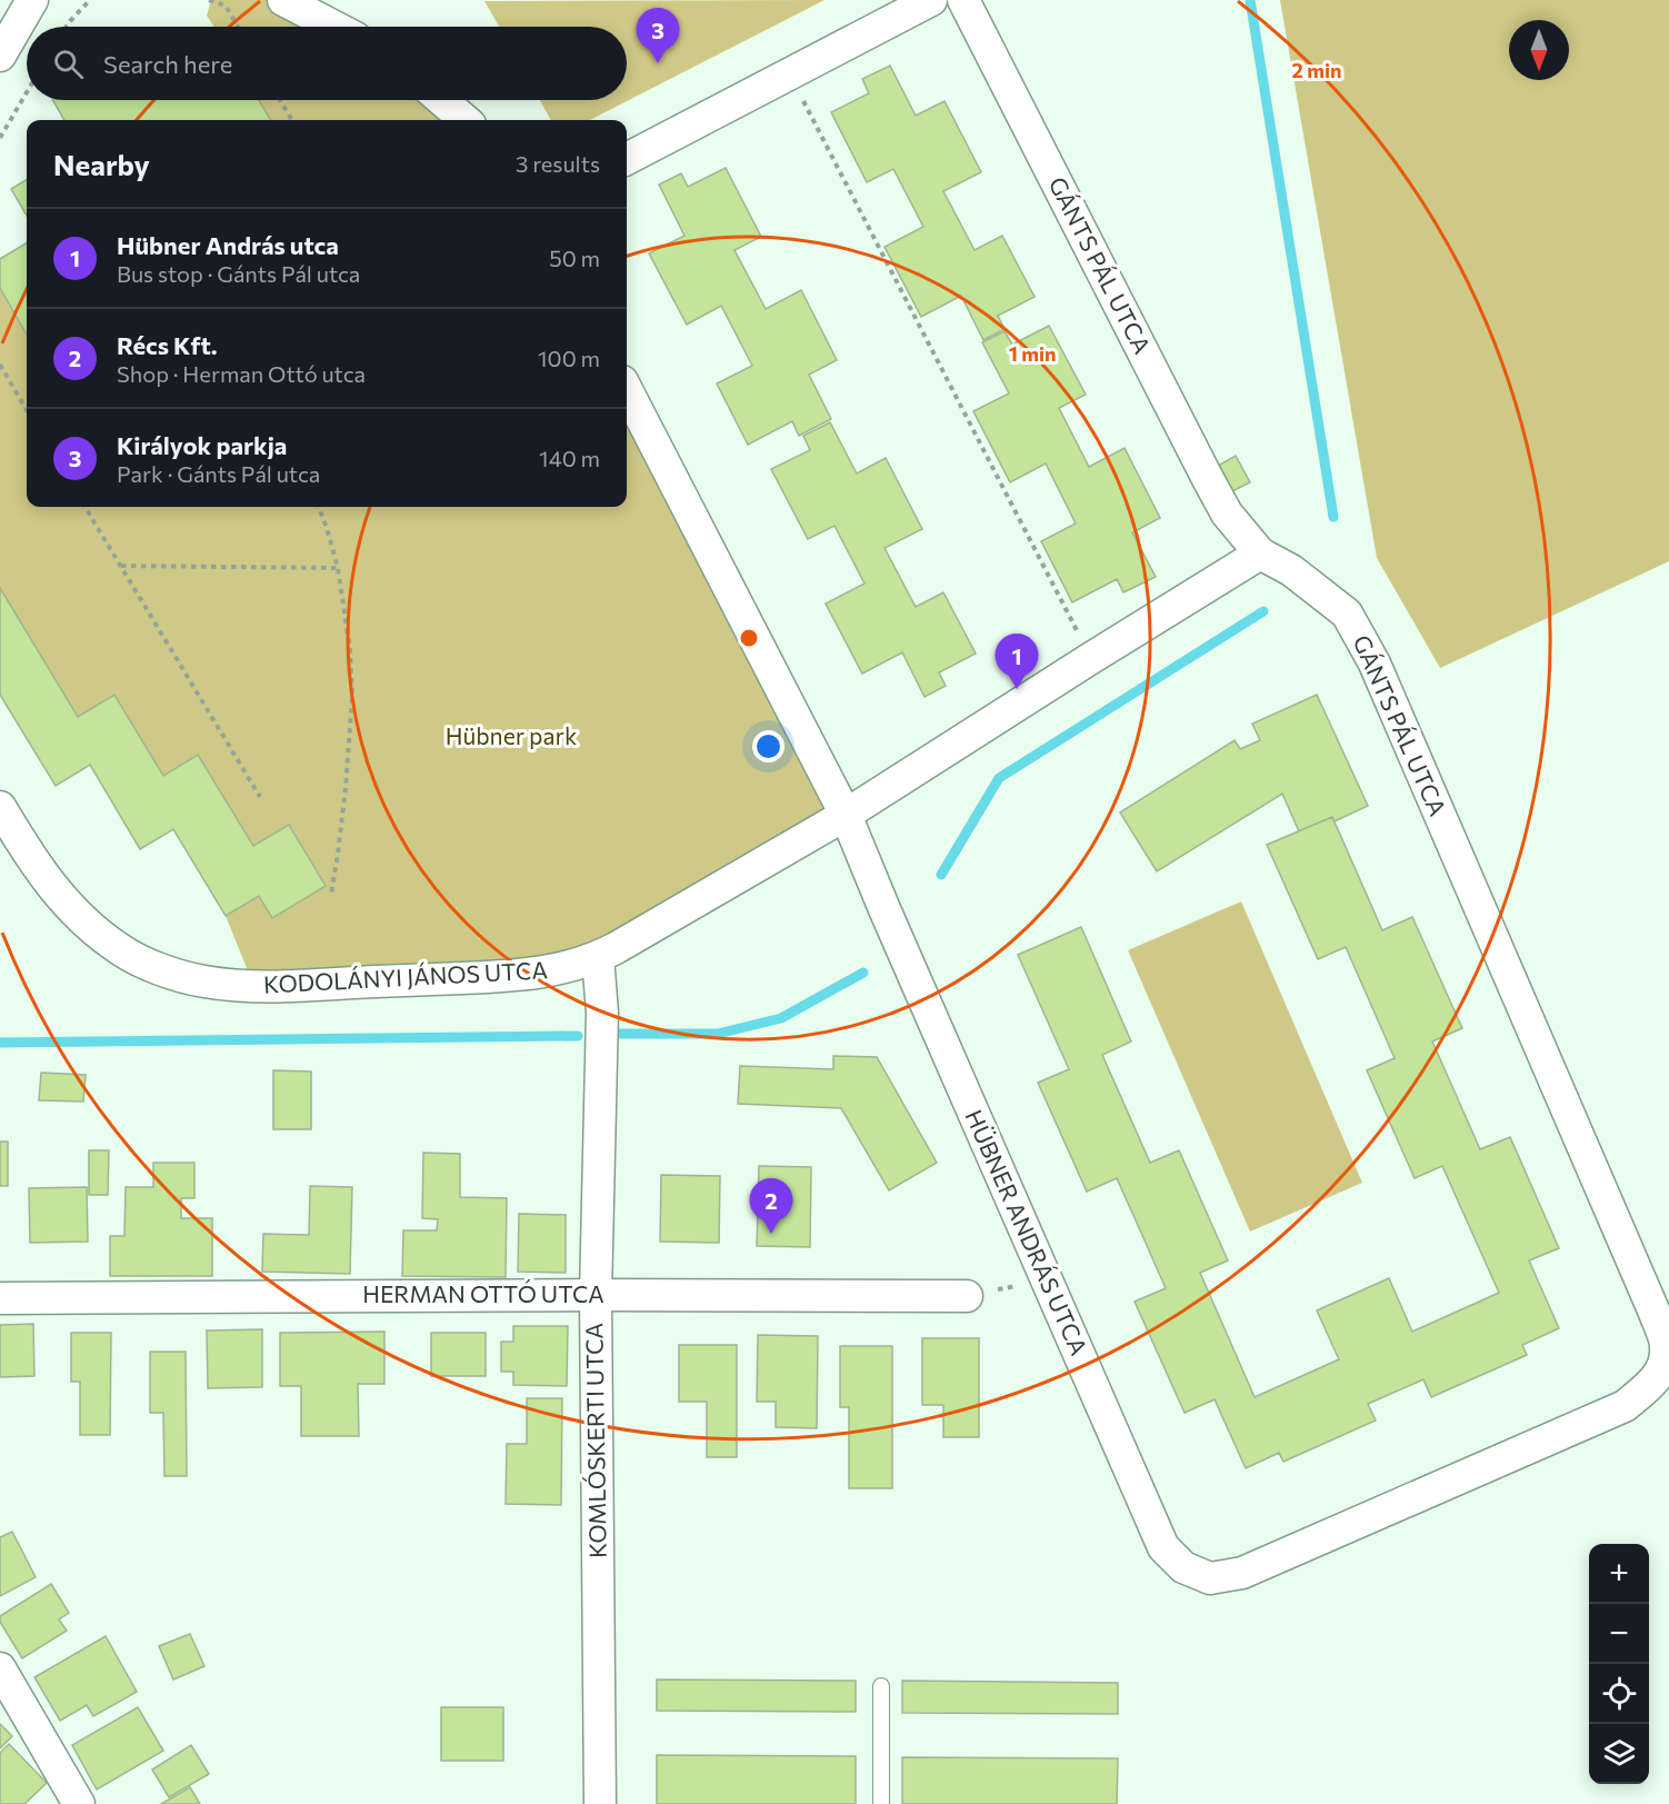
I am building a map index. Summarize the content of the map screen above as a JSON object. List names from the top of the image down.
{
  "streets": {
    "street": [
      "GÁNTS PÁL UTCA",
      "KODOLÁNYI JÁNOS UTCA",
      "HÜBNER ANDRÁS UTCA",
      "HERMAN OTTÓ UTCA",
      "KOMLÓSKERTI UTCA"
    ]
  },
  "crossings": [
    ["GÁNTS PÁL UTCA", "HÜBNER ANDRÁS UTCA"],
    ["KODOLÁNYI JÁNOS UTCA", "HÜBNER ANDRÁS UTCA"],
    ["KODOLÁNYI JÁNOS UTCA", "KOMLÓSKERTI UTCA"],
    ["HERMAN OTTÓ UTCA", "KOMLÓSKERTI UTCA"]
  ],
  "parks": ["Hübner park"],
  "north": "bottom",
  "page": {
    "pins": ["3", "1", "2"],
    "search": "Search here",
    "heading": ["Nearby", "3 results"],
    "list": [
      {
        "mark": "1",
        "name": "Hübner András utca",
        "note": "Bus stop · Gánts Pál utca",
        "value": "50 m"
      },
      {
        "mark": "2",
        "name": "Récs Kft.",
        "note": "Shop · Herman Ottó utca",
        "value": "100 m"
      },
      {
        "mark": "3",
        "name": "Királyok parkja",
        "note": "Park · Gánts Pál utca",
        "value": "140 m"
      }
    ],
    "map_buttons": ["+", "−"]
  },
  "rings": ["2 min", "1 min"]
}
